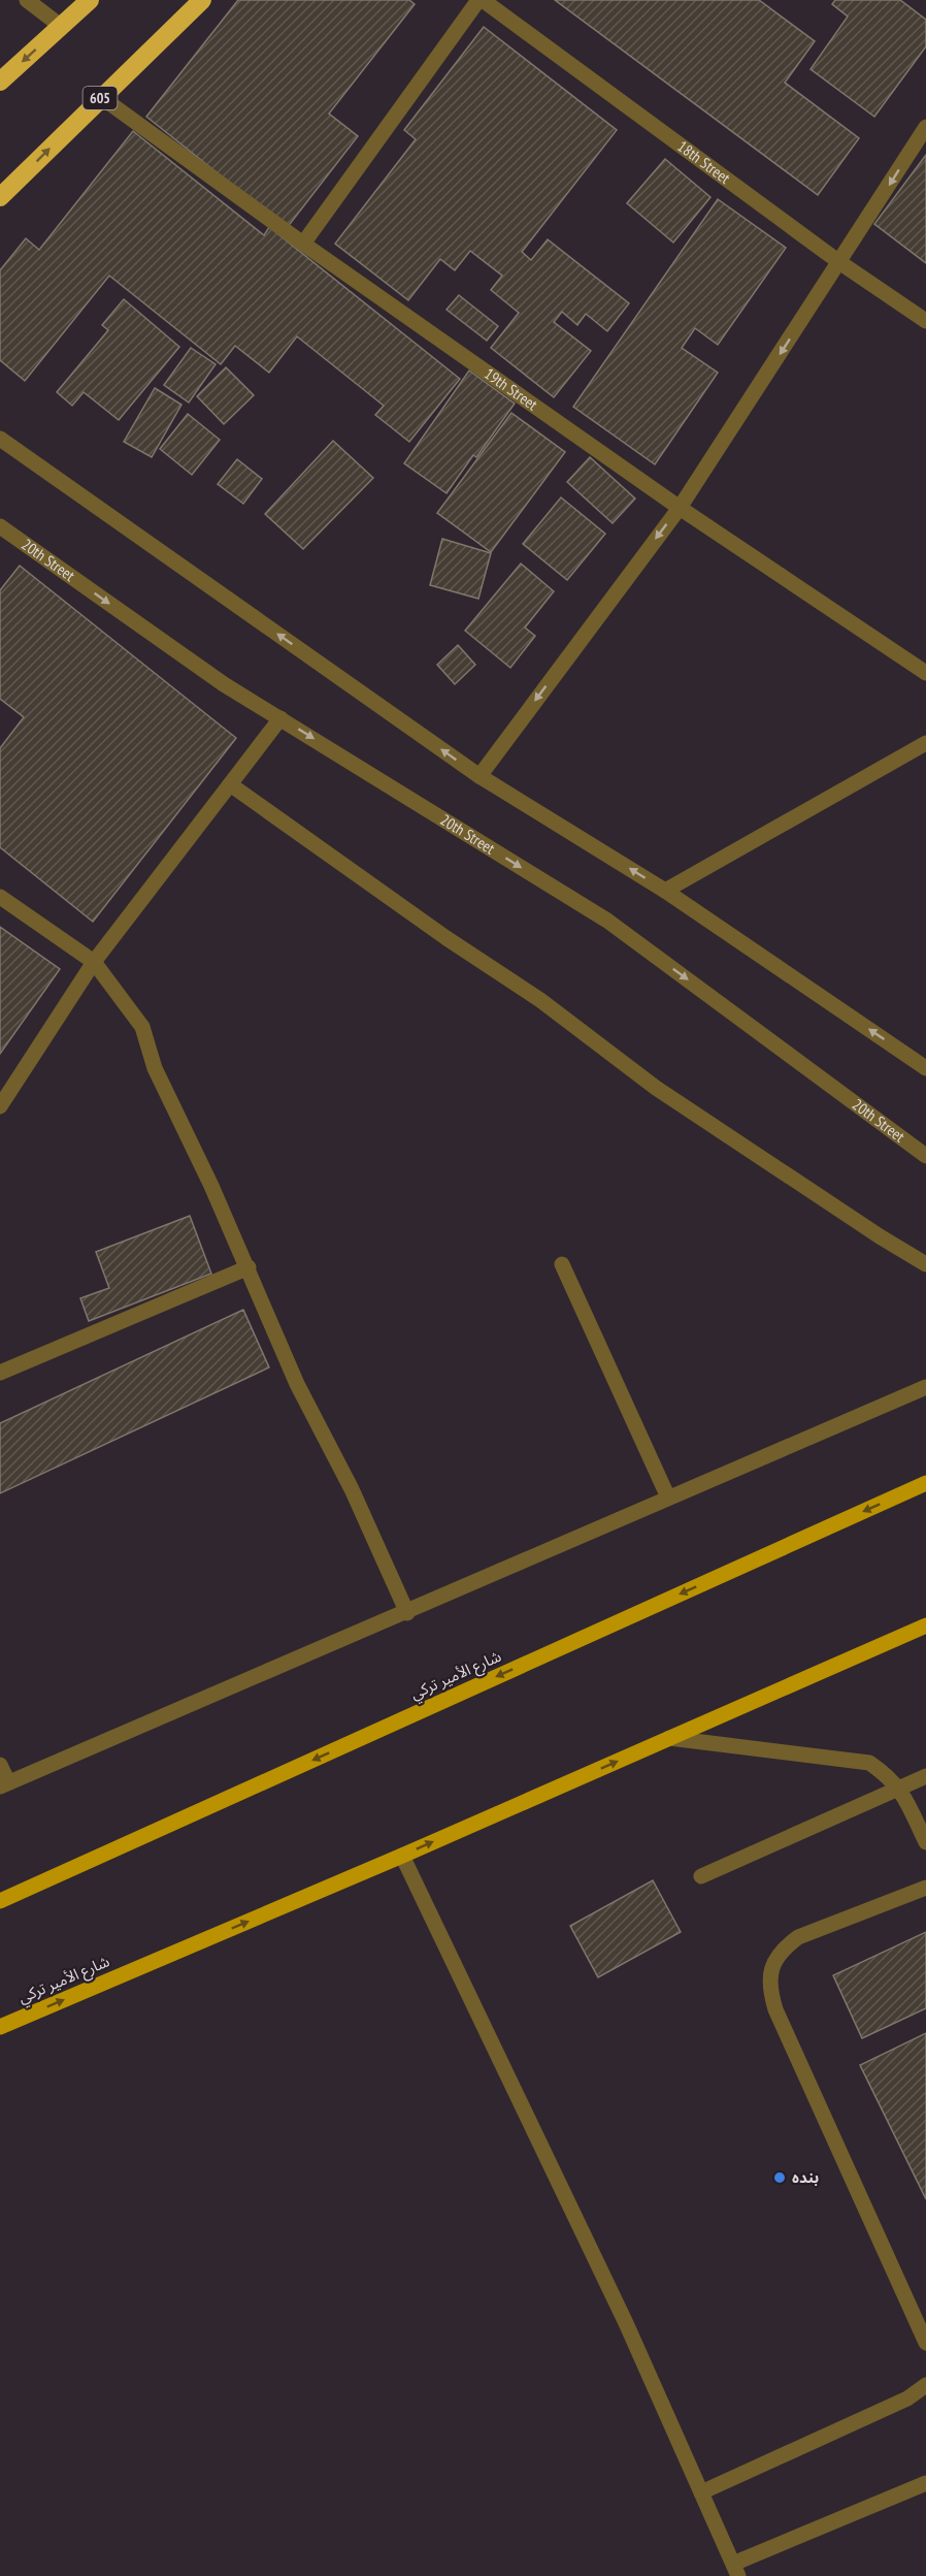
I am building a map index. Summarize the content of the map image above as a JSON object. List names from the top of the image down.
{
  "streets": {
    "highway": ["605"],
    "main road": ["شارع الأمير تركي"],
    "street": ["18th Street", "19th Street", "20th Street"]
  },
  "crossings": [
    ["605", "19th Street"]
  ],
  "places": ["بنده"]
}
